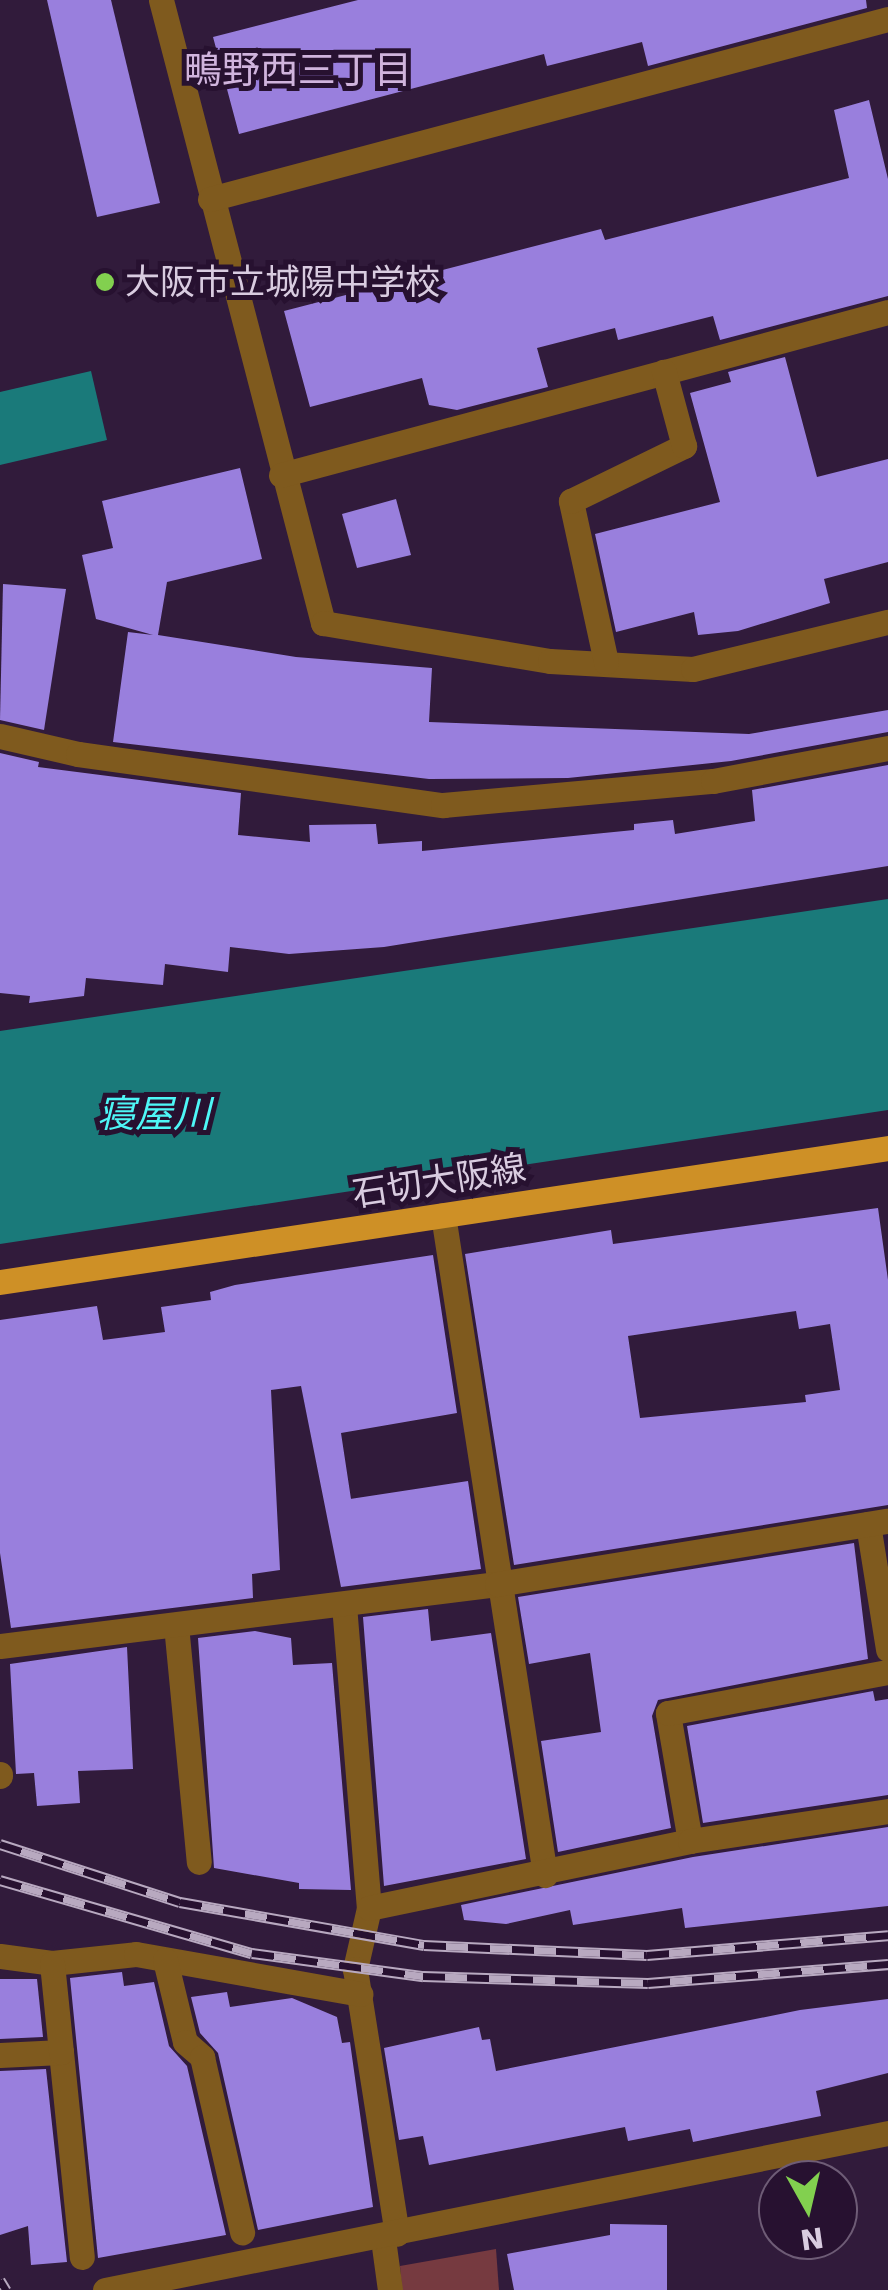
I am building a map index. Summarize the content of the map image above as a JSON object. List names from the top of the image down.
{
  "streets": {
    "main road": ["石切大阪線"]
  },
  "districts": ["鴫野西三丁目"],
  "water": ["寝屋川"],
  "places": ["大阪市立城陽中学校"],
  "north": "bottom"
}
